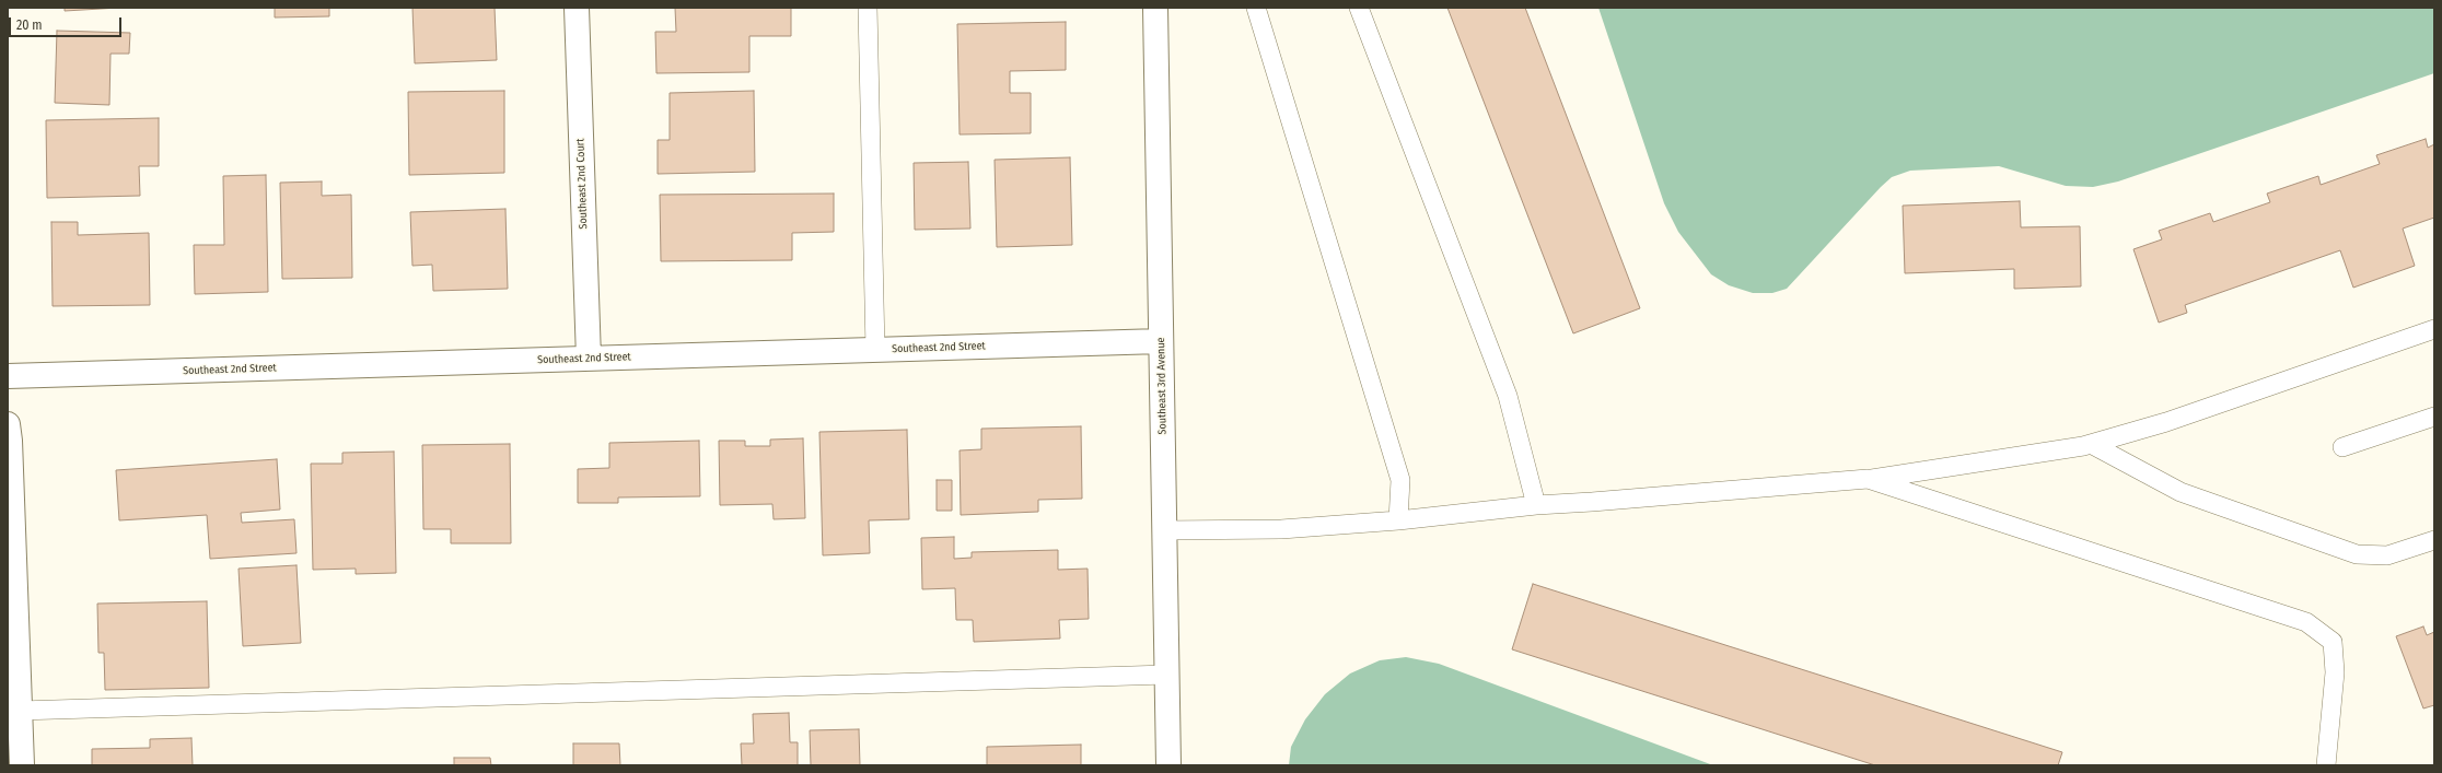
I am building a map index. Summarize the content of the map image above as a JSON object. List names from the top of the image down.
{
  "streets": {
    "street": ["Southeast 2nd Court", "Southeast 2nd Street", "Southeast 3rd Avenue"]
  },
  "crossings": [
    ["Southeast 2nd Court", "Southeast 2nd Street"],
    ["Southeast 2nd Street", "Southeast 3rd Avenue"]
  ],
  "scale_bar": "20 m"
}
